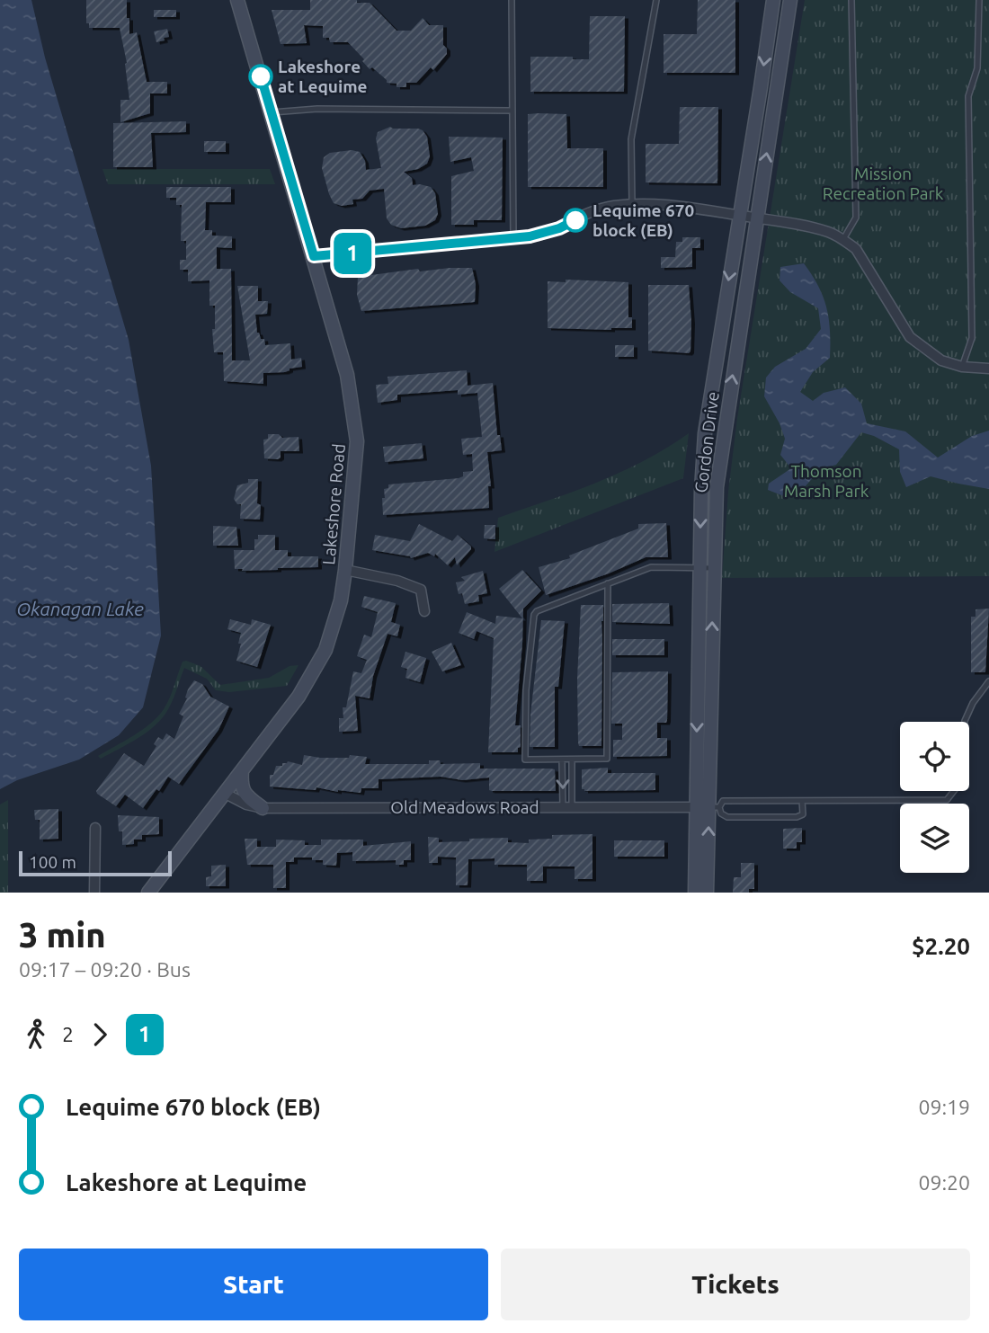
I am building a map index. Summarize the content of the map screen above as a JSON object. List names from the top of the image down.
{
  "streets": {
    "main road": ["Gordon Drive", "Lakeshore Road"],
    "street": ["Old Meadows Road"]
  },
  "crossings": [
    ["Gordon Drive", "Old Meadows Road"],
    ["Lakeshore Road", "Old Meadows Road"]
  ],
  "water": ["Okanagan Lake"],
  "parks": ["Mission Recreation Park", "Thomson Marsh Park"],
  "places": ["Lakeshore at Lequime", "Lequime 670 block (EB)"],
  "lines": ["bus line 1"],
  "scale_bar": "100 m",
  "page": {
    "on_map": "1",
    "scale": "100 m",
    "heading": ["3 min", "09:17 – 09:20 · Bus", "$2.20"],
    "legs": ["2", "1"],
    "list": [
      {
        "name": "Lequime 670 block (EB)",
        "value": "09:19"
      },
      {
        "name": "Lakeshore at Lequime",
        "value": "09:20"
      }
    ],
    "buttons": ["Start", "Tickets"]
  }
}
